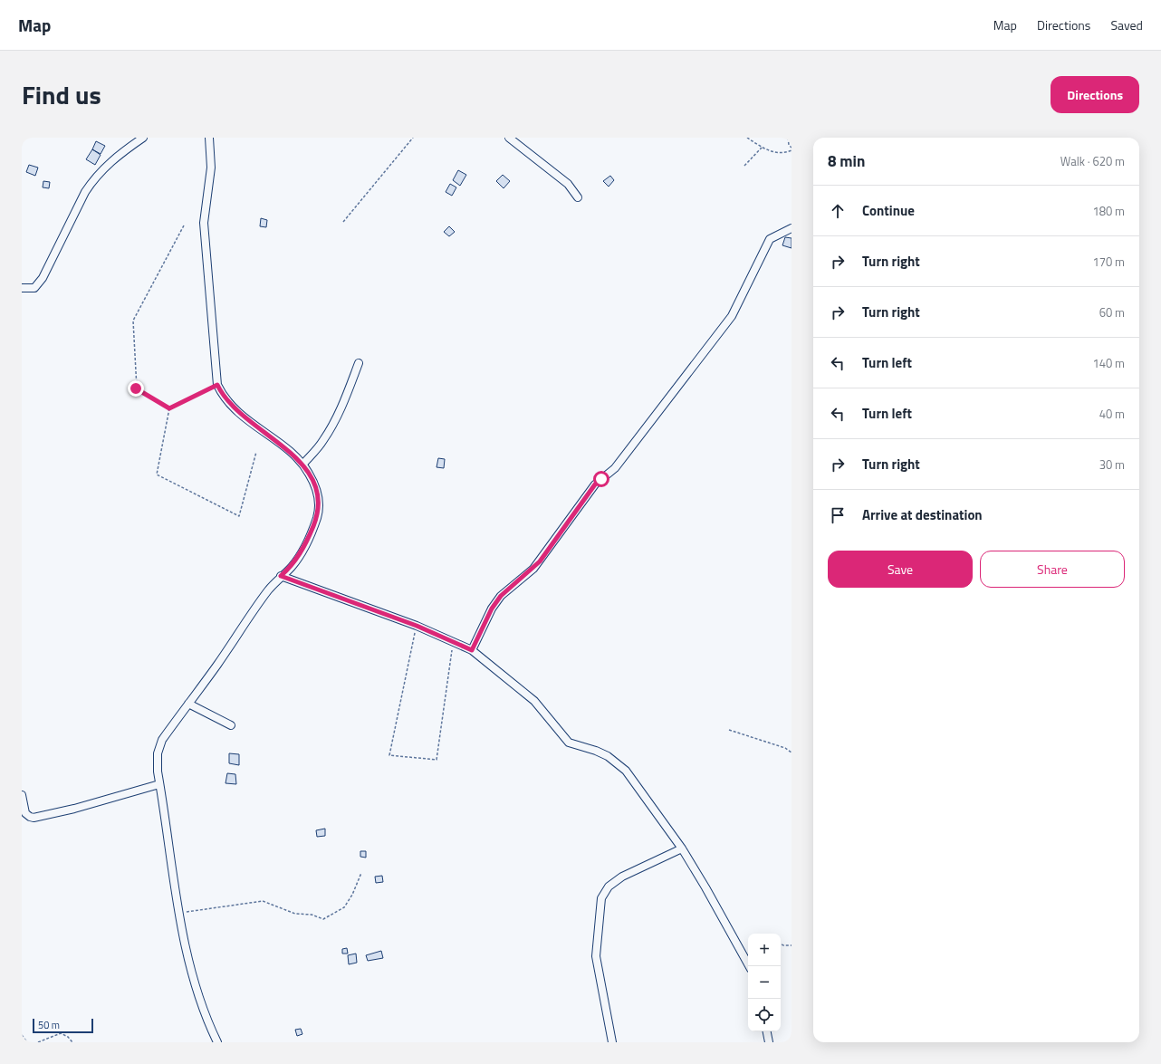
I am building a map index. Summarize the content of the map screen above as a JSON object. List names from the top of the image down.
{
  "scale_bar": "50 m",
  "page": {
    "header": "Map",
    "nav": ["Map", "Directions", "Saved"],
    "title": "Find us",
    "buttons": [
      "Directions",
      ["Save", "Share"]
    ],
    "heading": ["8 min", "Walk · 620 m"],
    "list": [
      ["Continue", "180 m"],
      ["Turn right", "170 m"],
      ["Turn right", "60 m"],
      ["Turn left", "140 m"],
      ["Turn left", "40 m"],
      ["Turn right", "30 m"],
      "Arrive at destination"
    ],
    "map_buttons": ["+", "−"],
    "scale": "50 m"
  }
}
